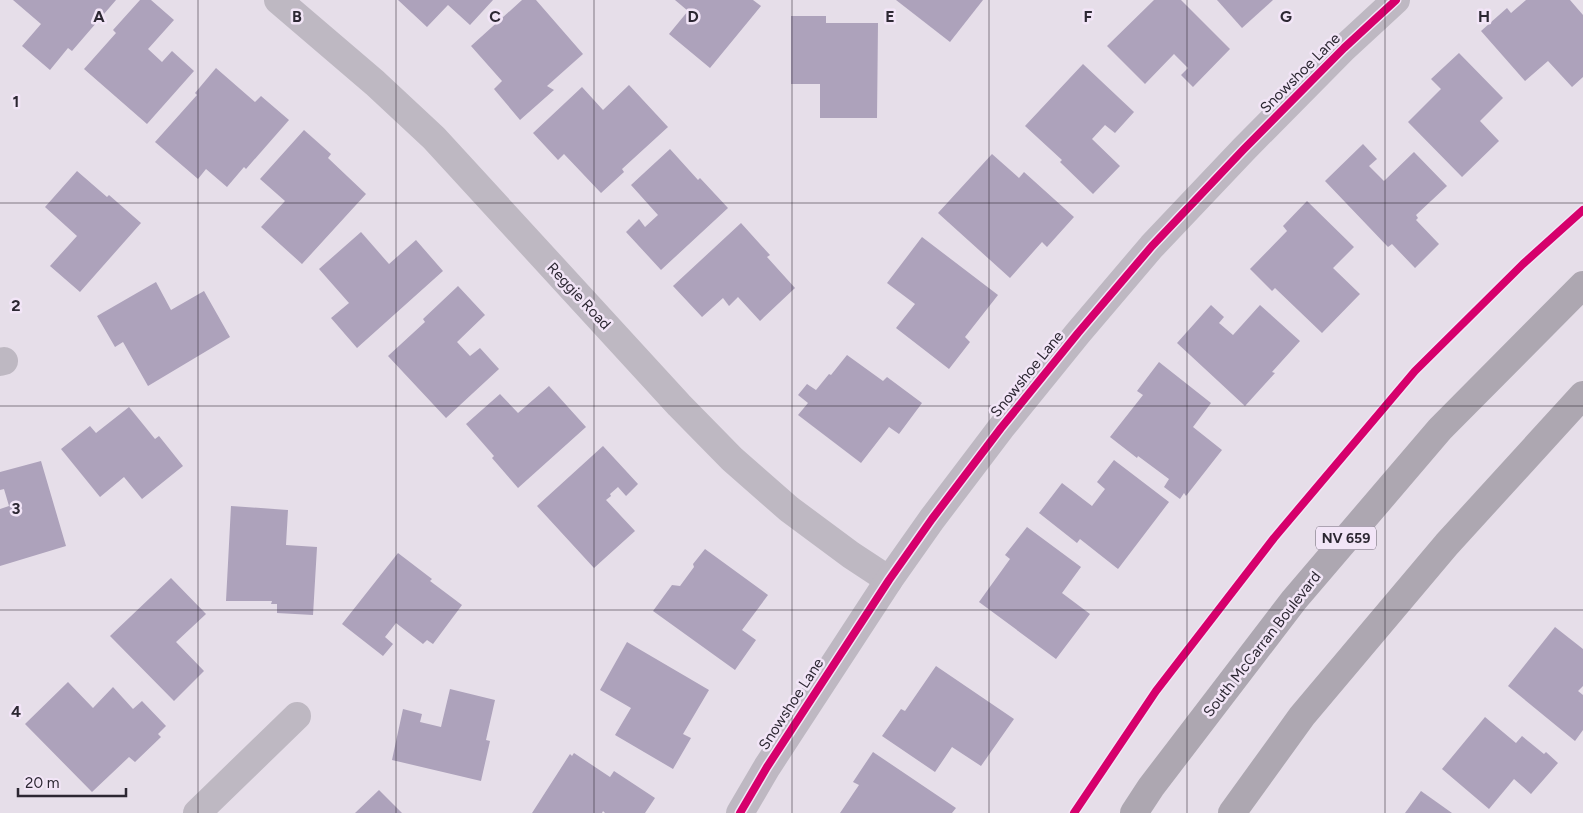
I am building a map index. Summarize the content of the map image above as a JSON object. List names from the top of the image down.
{
  "streets": {
    "main road": ["NV 659", "South McCarran Boulevard"],
    "street": ["Snowshoe Lane", "Reggie Road"]
  },
  "crossings": [
    ["Snowshoe Lane", "Reggie Road"]
  ],
  "scale_bar": "20 m",
  "grid": {
    "columns": [
      "A",
      "B",
      "C",
      "D",
      "E",
      "F",
      "G",
      "H"
    ],
    "rows": [
      "1",
      "2",
      "3",
      "4"
    ]
  }
}
